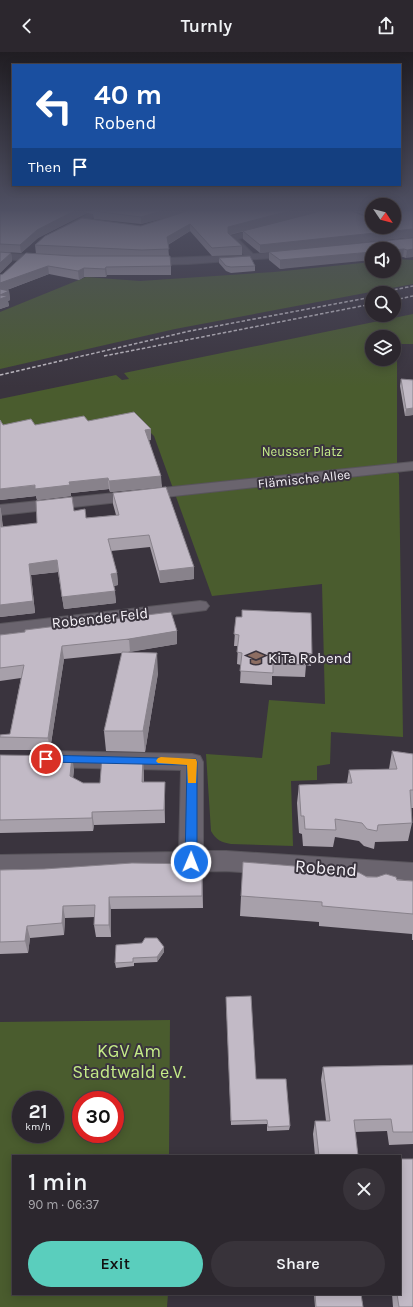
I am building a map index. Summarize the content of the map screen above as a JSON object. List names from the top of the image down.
{
  "streets": {
    "street": ["Flämische Allee", "Robender Feld", "Robend"]
  },
  "parks": ["Neusser Platz", "KGV Am Stadtwald e.V."],
  "places": {
    "school or university": ["KiTa Robend"]
  },
  "north": "bottom right",
  "page": {
    "header": "Turnly",
    "turn": ["40 m", "Robend"],
    "then": "Then",
    "speed": "21 km/h",
    "limit": "30",
    "heading": ["1 min", "90 m · 06:37"],
    "buttons": ["Exit", "Share"]
  }
}
